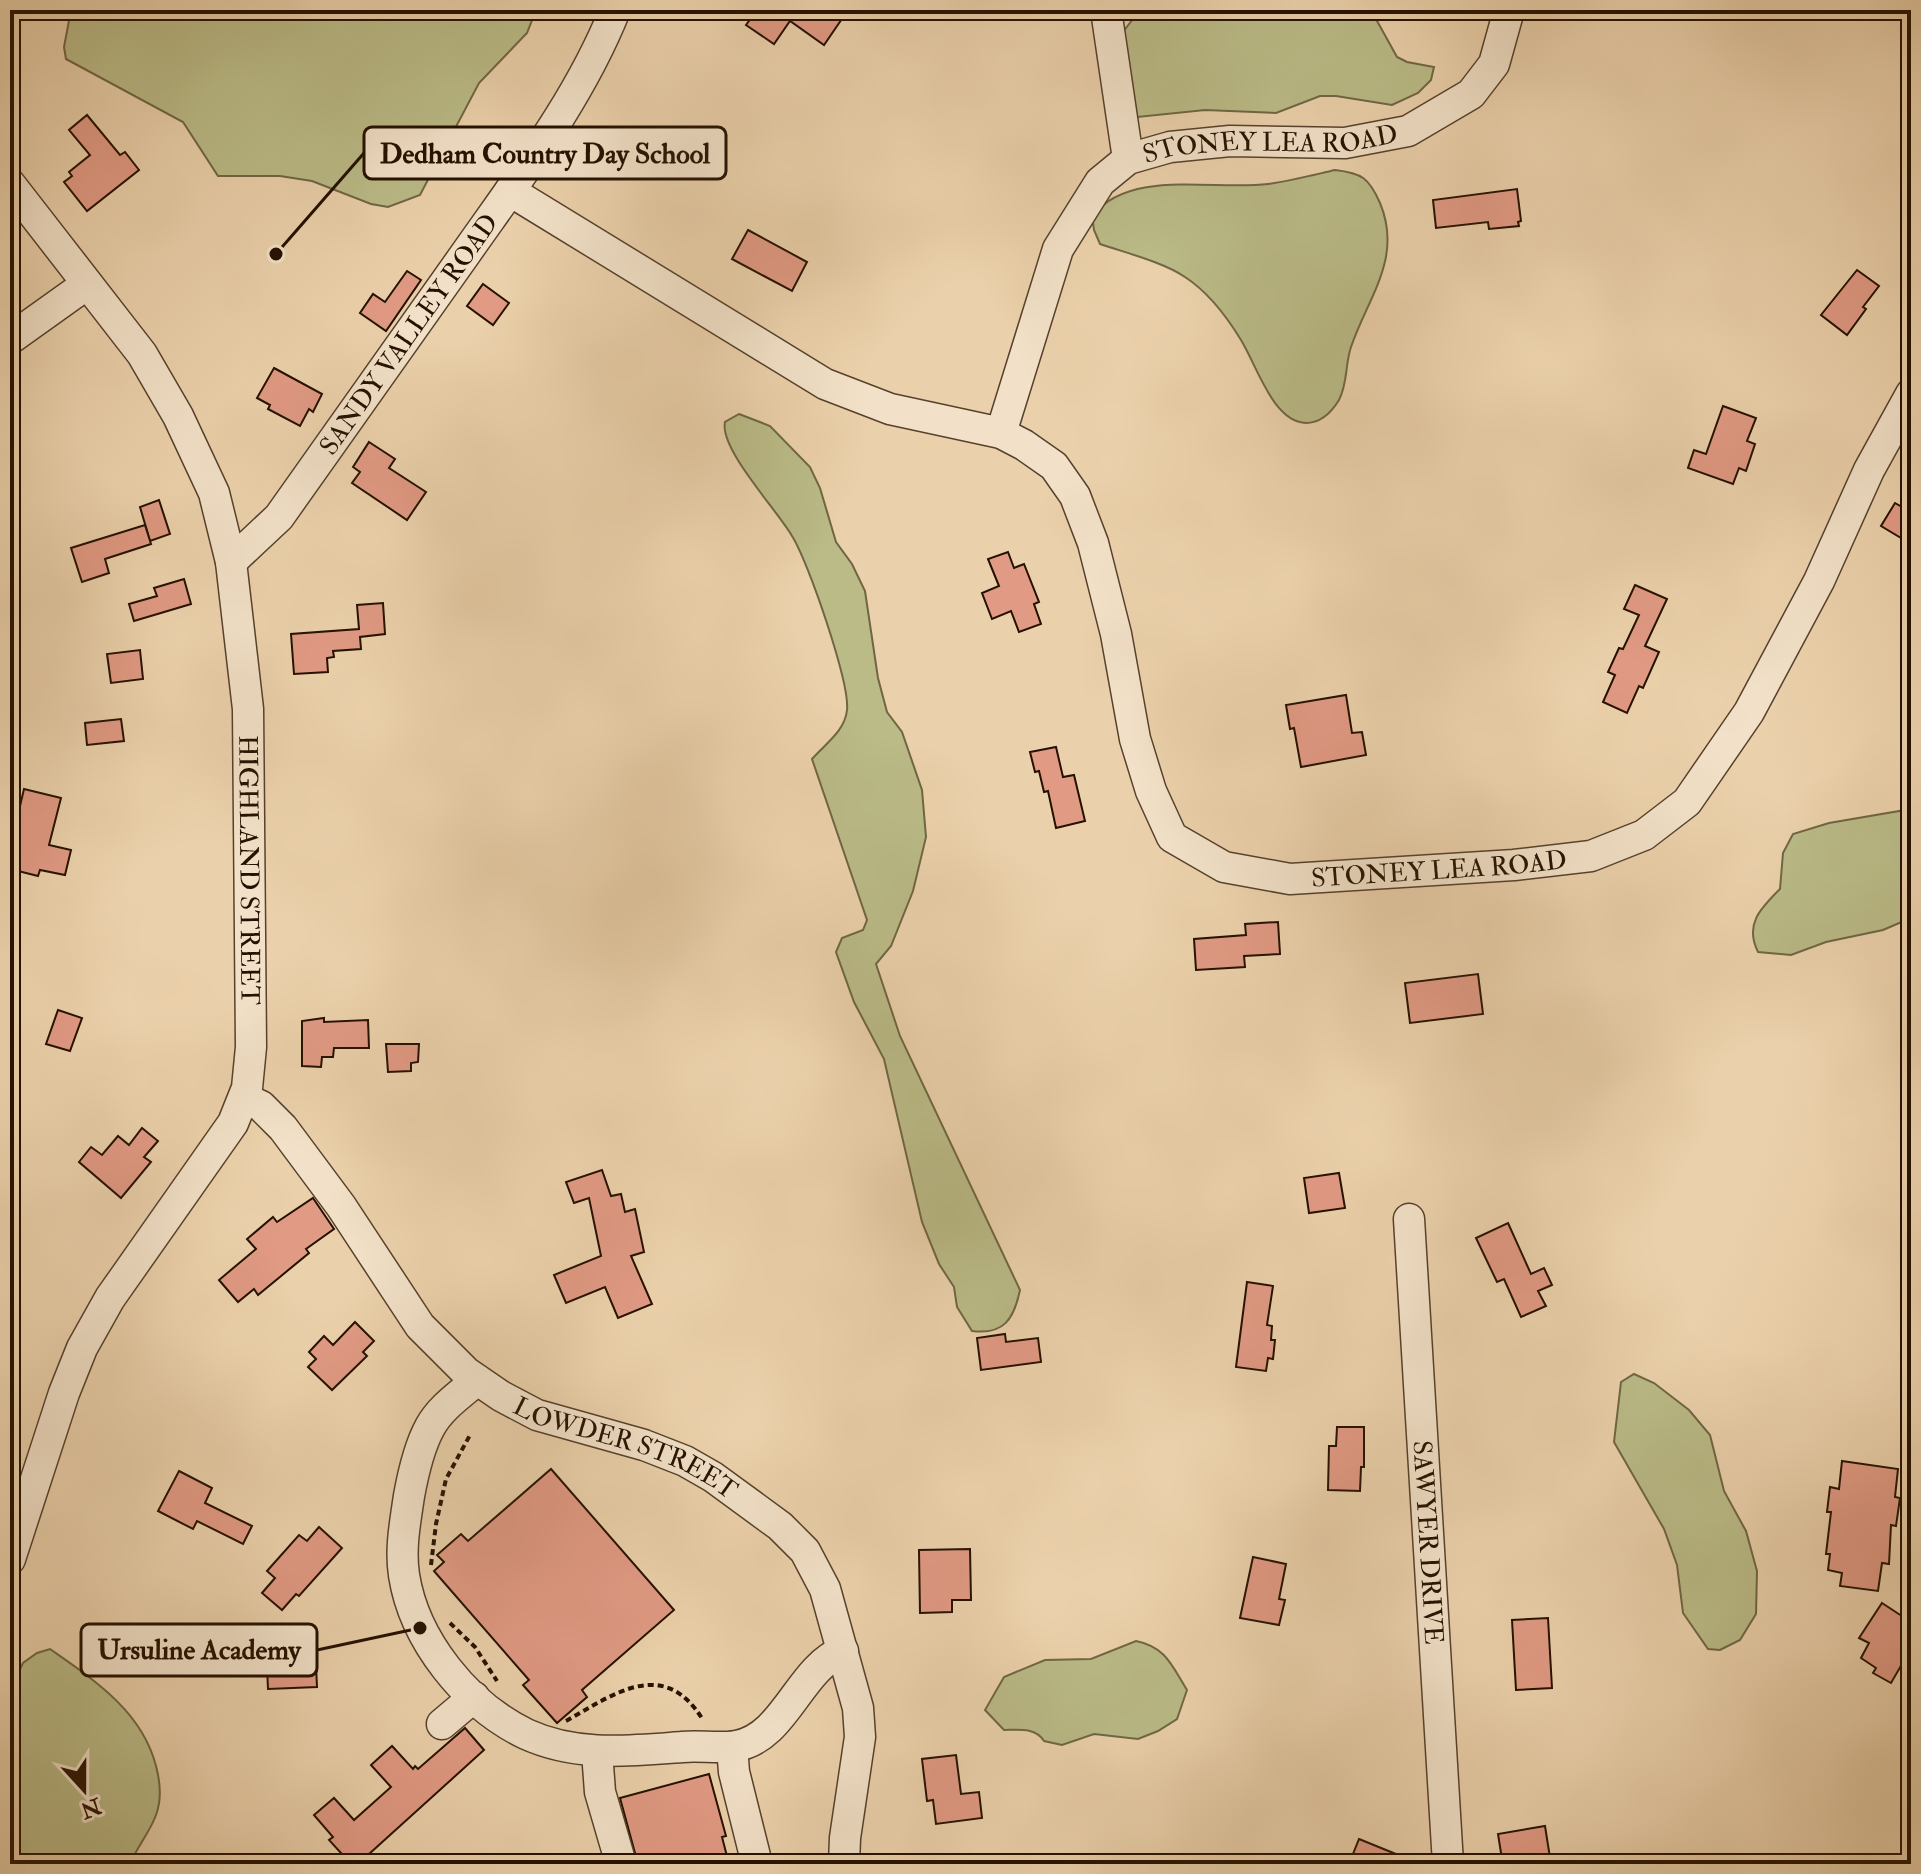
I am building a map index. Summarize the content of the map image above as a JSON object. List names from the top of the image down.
{
  "streets": {
    "street": [
      "STONEY LEA ROAD",
      "SANDY VALLEY ROAD",
      "HIGHLAND STREET",
      "LOWDER STREET",
      "SAWYER DRIVE"
    ]
  },
  "crossings": [
    ["STONEY LEA ROAD", "SANDY VALLEY ROAD"],
    ["SANDY VALLEY ROAD", "HIGHLAND STREET"],
    ["HIGHLAND STREET", "LOWDER STREET"]
  ],
  "places": ["Dedham Country Day School", "Ursuline Academy"],
  "north": "bottom"
}
